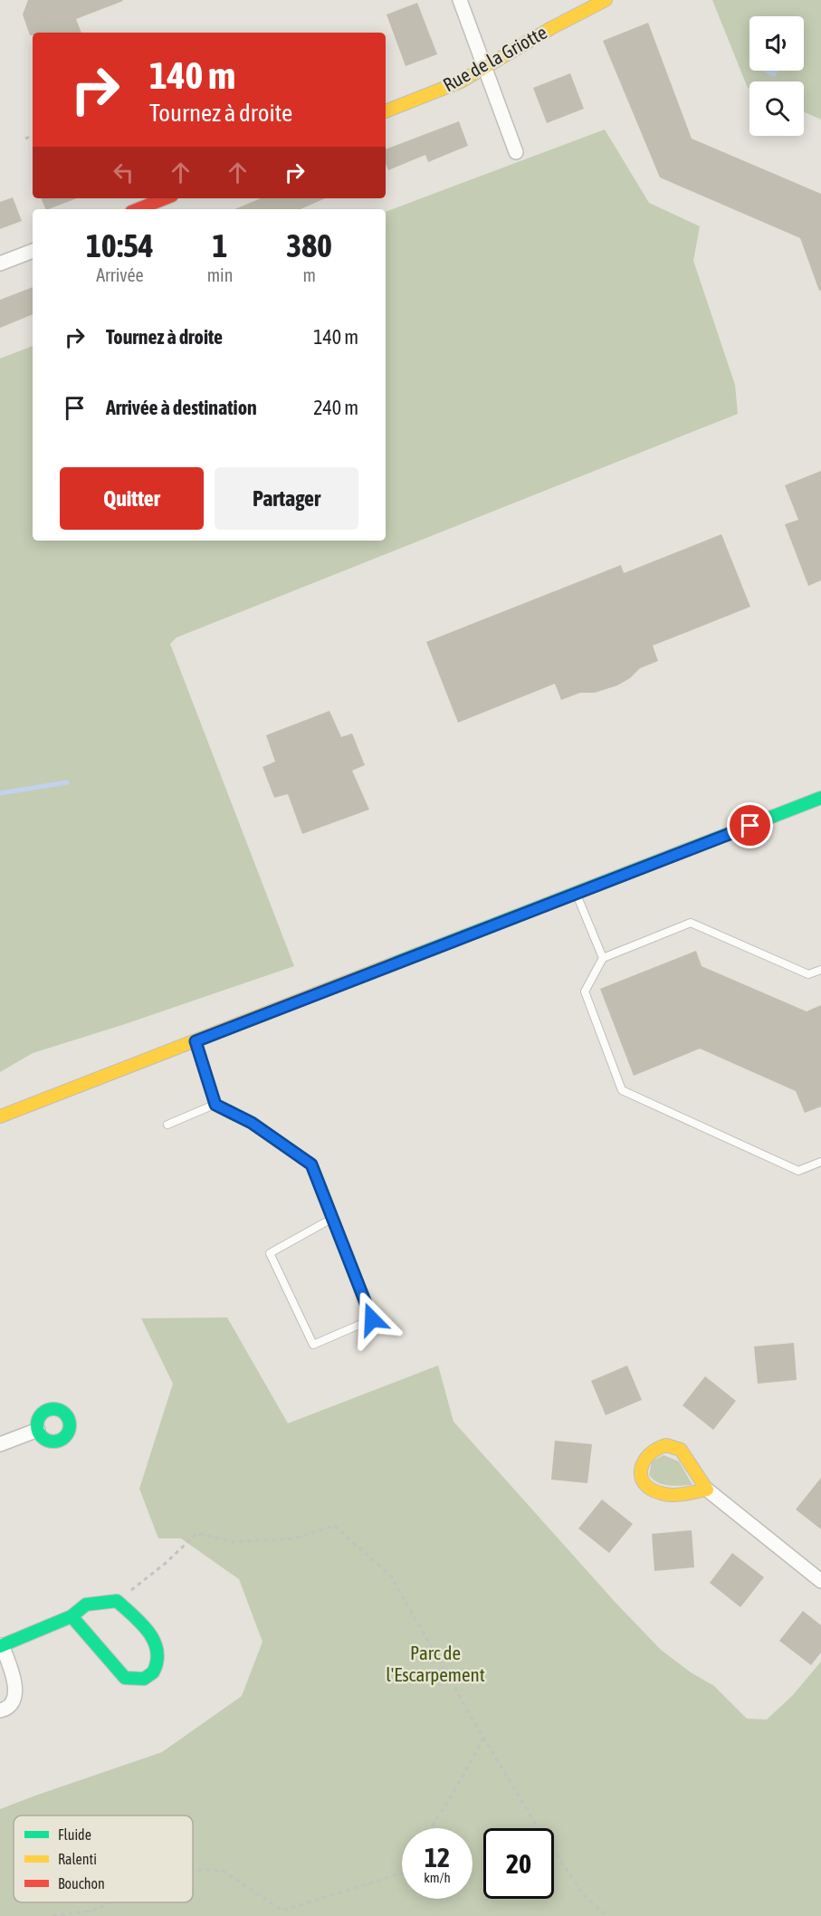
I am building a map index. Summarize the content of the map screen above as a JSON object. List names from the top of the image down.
{
  "streets": {
    "main road": ["Rue de la Griotte"]
  },
  "parks": ["Parc de l'Escarpement"],
  "legend": ["Fluide", "Ralenti", "Bouchon"],
  "page": {
    "turn": ["140 m", "Tournez à droite"],
    "eta": [
      "10:54",
      "Arrivée",
      "1",
      "min",
      "380",
      "m"
    ],
    "list": [
      {
        "name": "Tournez à droite",
        "value": "140 m"
      },
      {
        "name": "Arrivée à destination",
        "value": "240 m"
      }
    ],
    "buttons": ["Quitter", "Partager"],
    "speed": "12 km/h",
    "limit": "20"
  }
}
